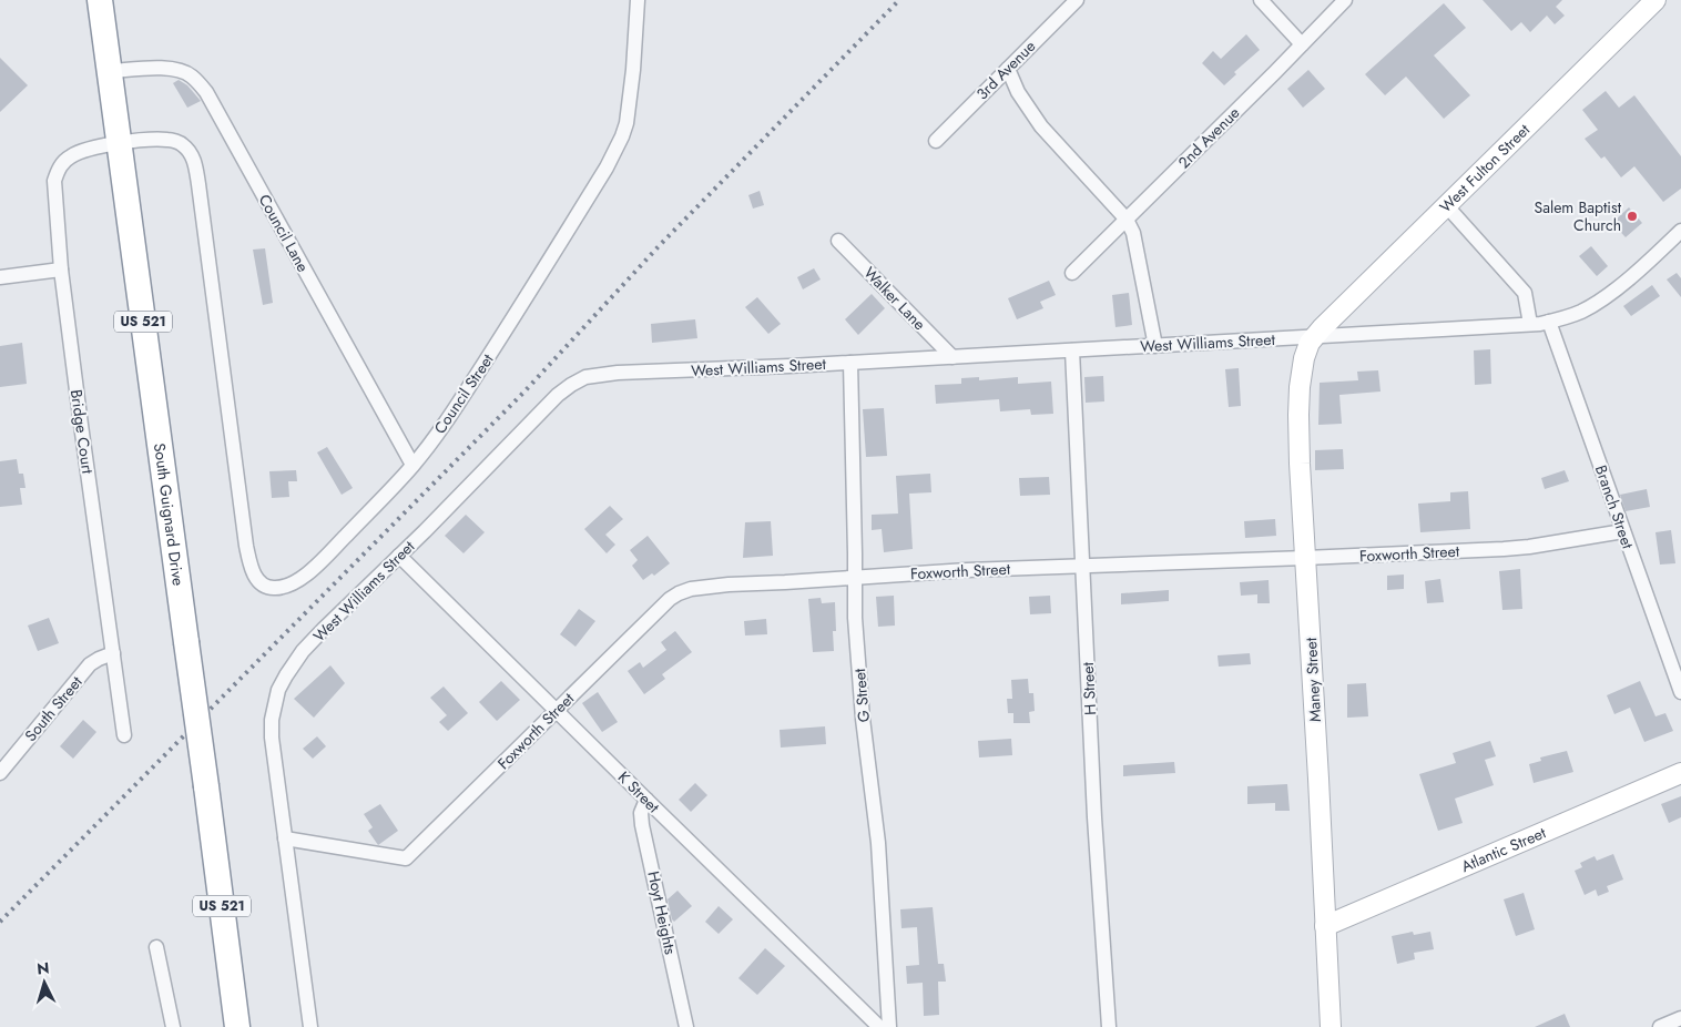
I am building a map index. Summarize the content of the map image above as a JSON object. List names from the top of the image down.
{
  "streets": {
    "highway": ["US 521", "South Guignard Drive"],
    "street": [
      "3rd Avenue",
      "2nd Avenue",
      "West Fulton Street",
      "Council Lane",
      "Walker Lane",
      "West Williams Street",
      "Council Street",
      "Bridge Court",
      "Branch Street",
      "Foxworth Street",
      "Maney Street",
      "H Street",
      "G Street",
      "South Street",
      "K Street",
      "Atlantic Street",
      "Hoyt Heights"
    ]
  },
  "crossings": [
    ["West Fulton Street", "West Williams Street"],
    ["West Fulton Street", "Maney Street"],
    ["Council Lane", "Council Street"],
    ["Council Lane", "South Guignard Drive"],
    ["Walker Lane", "West Williams Street"],
    ["West Williams Street", "Branch Street"],
    ["West Williams Street", "Foxworth Street"],
    ["West Williams Street", "Maney Street"],
    ["West Williams Street", "H Street"],
    ["West Williams Street", "G Street"],
    ["West Williams Street", "K Street"],
    ["Council Street", "Bridge Court"],
    ["Council Street", "South Guignard Drive"],
    ["Bridge Court", "South Guignard Drive"],
    ["Bridge Court", "South Street"],
    ["Branch Street", "Foxworth Street"],
    ["Foxworth Street", "Maney Street"],
    ["Foxworth Street", "H Street"],
    ["Foxworth Street", "G Street"],
    ["Foxworth Street", "K Street"],
    ["Maney Street", "Atlantic Street"],
    ["K Street", "Hoyt Heights"]
  ],
  "places": ["Salem Baptist Church"],
  "north": "top"
}
